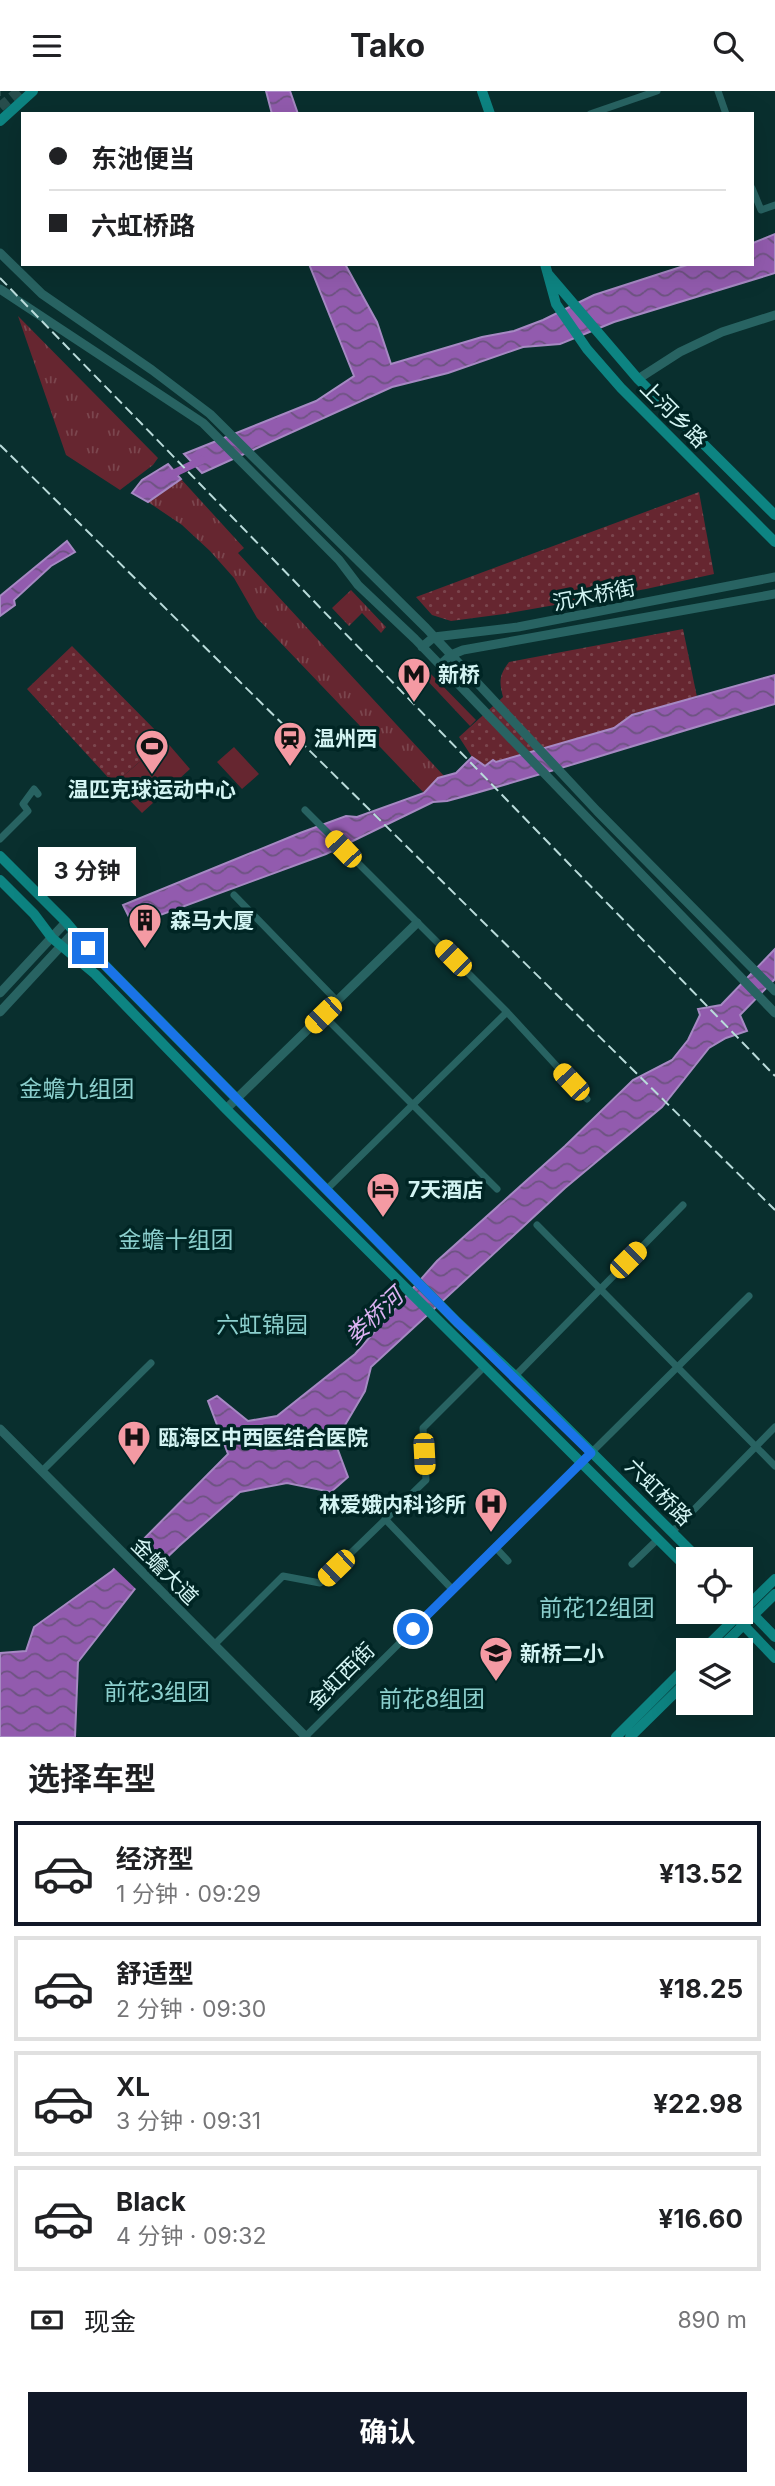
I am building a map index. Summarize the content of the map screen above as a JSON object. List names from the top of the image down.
{
  "streets": {
    "main road": ["上河乡路", "六虹桥路"],
    "street": ["沉木桥街", "金蟾大道", "金虹西街"]
  },
  "crossings": [
    ["六虹桥路", "金虹西街"],
    ["金蟾大道", "金虹西街"]
  ],
  "districts": [
    "金蟾九组团",
    "金蟾十组团",
    "六虹锦园",
    "前花12组团",
    "前花3组团",
    "前花8组团"
  ],
  "water": ["娄桥河"],
  "places": {
    "metro station": ["新桥"],
    "station": ["温州西"],
    "sports": ["温匹克球运动中心"],
    "building": ["森马大厦"],
    "hotel": ["7天酒店"],
    "hospital": ["瓯海区中西医结合医院", "林爱娥内科诊所"],
    "school or university": ["新桥二小"]
  },
  "page": {
    "header": "Tako",
    "banner": ["东池便当", "六虹桥路"],
    "bubble": "3 分钟",
    "heading": "选择车型",
    "list": [
      {
        "name": "经济型",
        "note": "1 分钟 · 09:29",
        "value": "¥13.52"
      },
      {
        "name": "舒适型",
        "note": "2 分钟 · 09:30",
        "value": "¥18.25"
      },
      {
        "name": "XL",
        "note": "3 分钟 · 09:31",
        "value": "¥22.98"
      },
      {
        "name": "Black",
        "note": "4 分钟 · 09:32",
        "value": "¥16.60"
      }
    ],
    "pay": ["现金", "890 m"],
    "buttons": "确认"
  }
}
